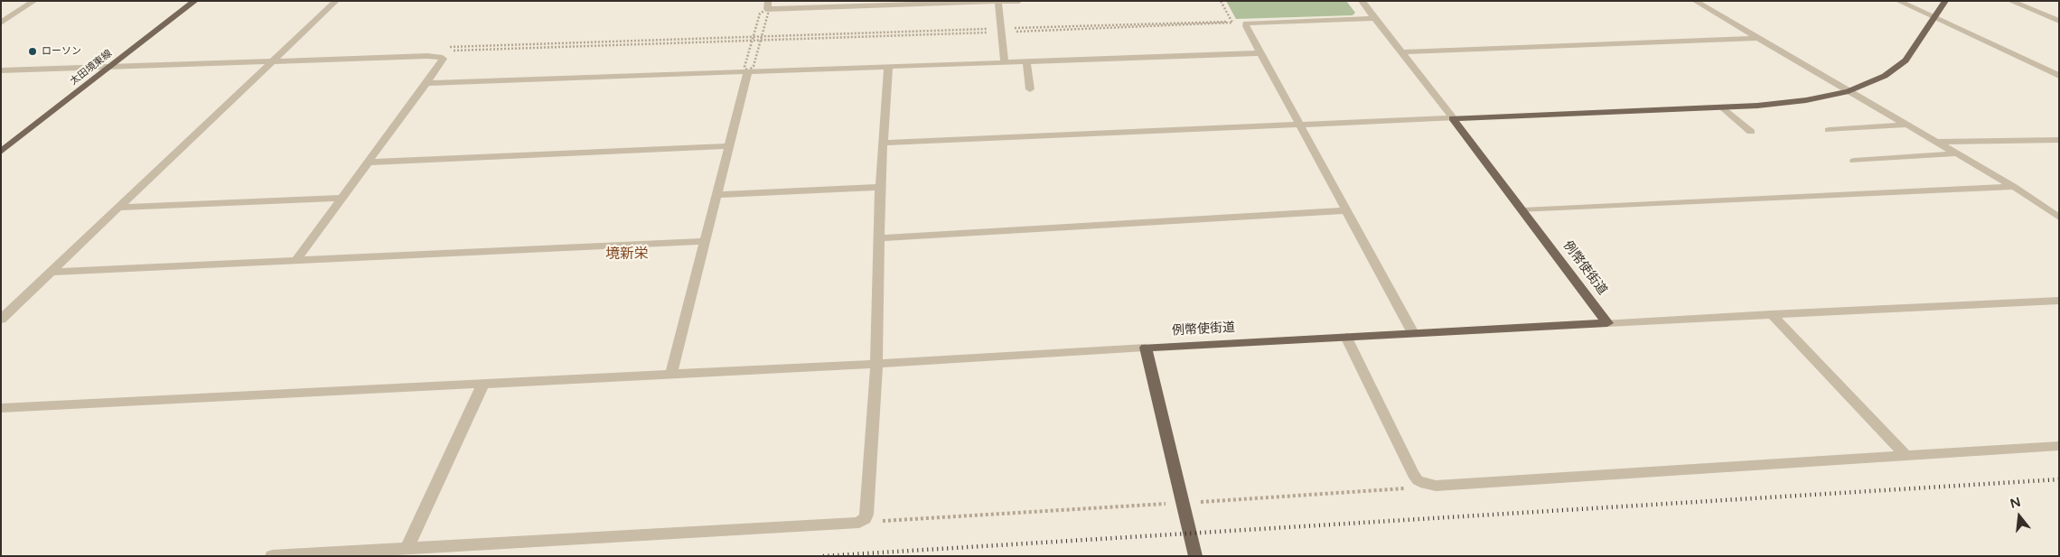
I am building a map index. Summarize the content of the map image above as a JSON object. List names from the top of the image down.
{
  "streets": {
    "main road": ["太田境東線", "例幣使街道"]
  },
  "districts": ["境新栄"],
  "places": ["ローソン"],
  "north": "top"
}
